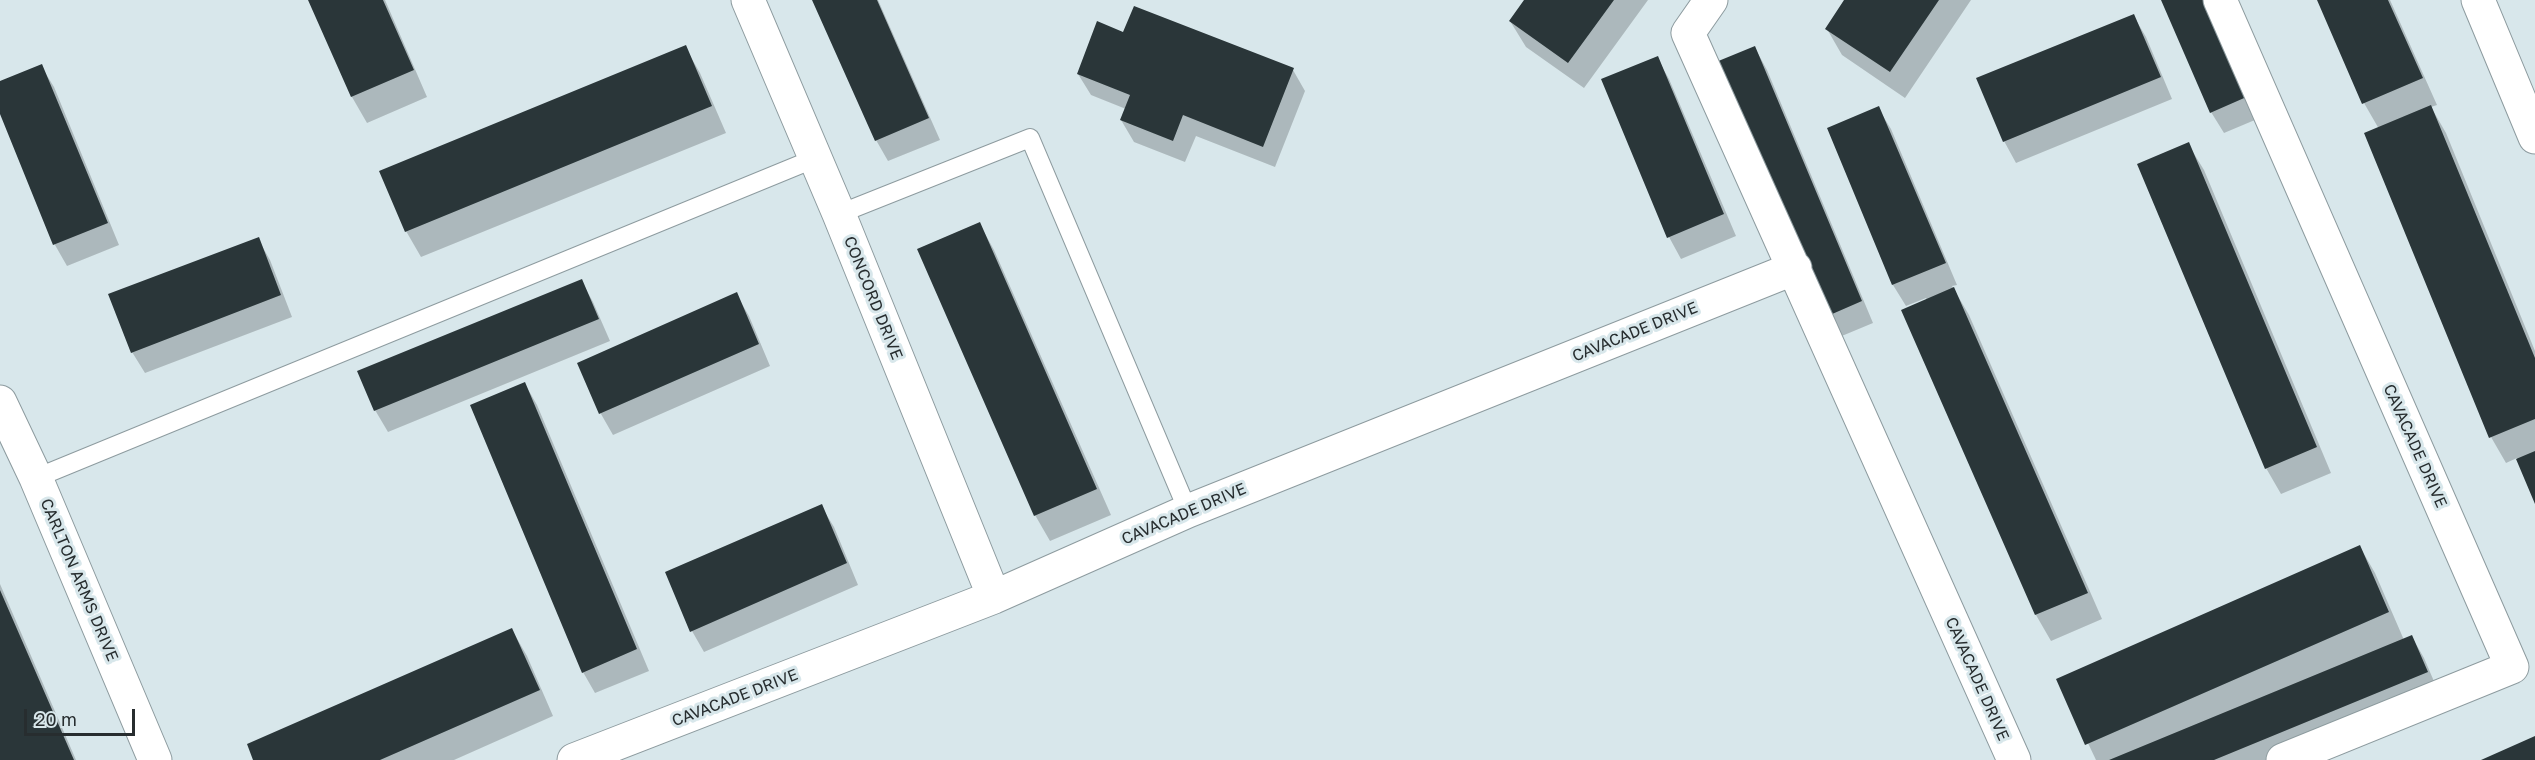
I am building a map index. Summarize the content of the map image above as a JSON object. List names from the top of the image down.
{
  "streets": {
    "street": ["CONCORD DRIVE", "CAVACADE DRIVE", "CARLTON ARMS DRIVE"]
  },
  "crossings": [
    ["CONCORD DRIVE", "CAVACADE DRIVE"]
  ],
  "scale_bar": "20 m"
}
